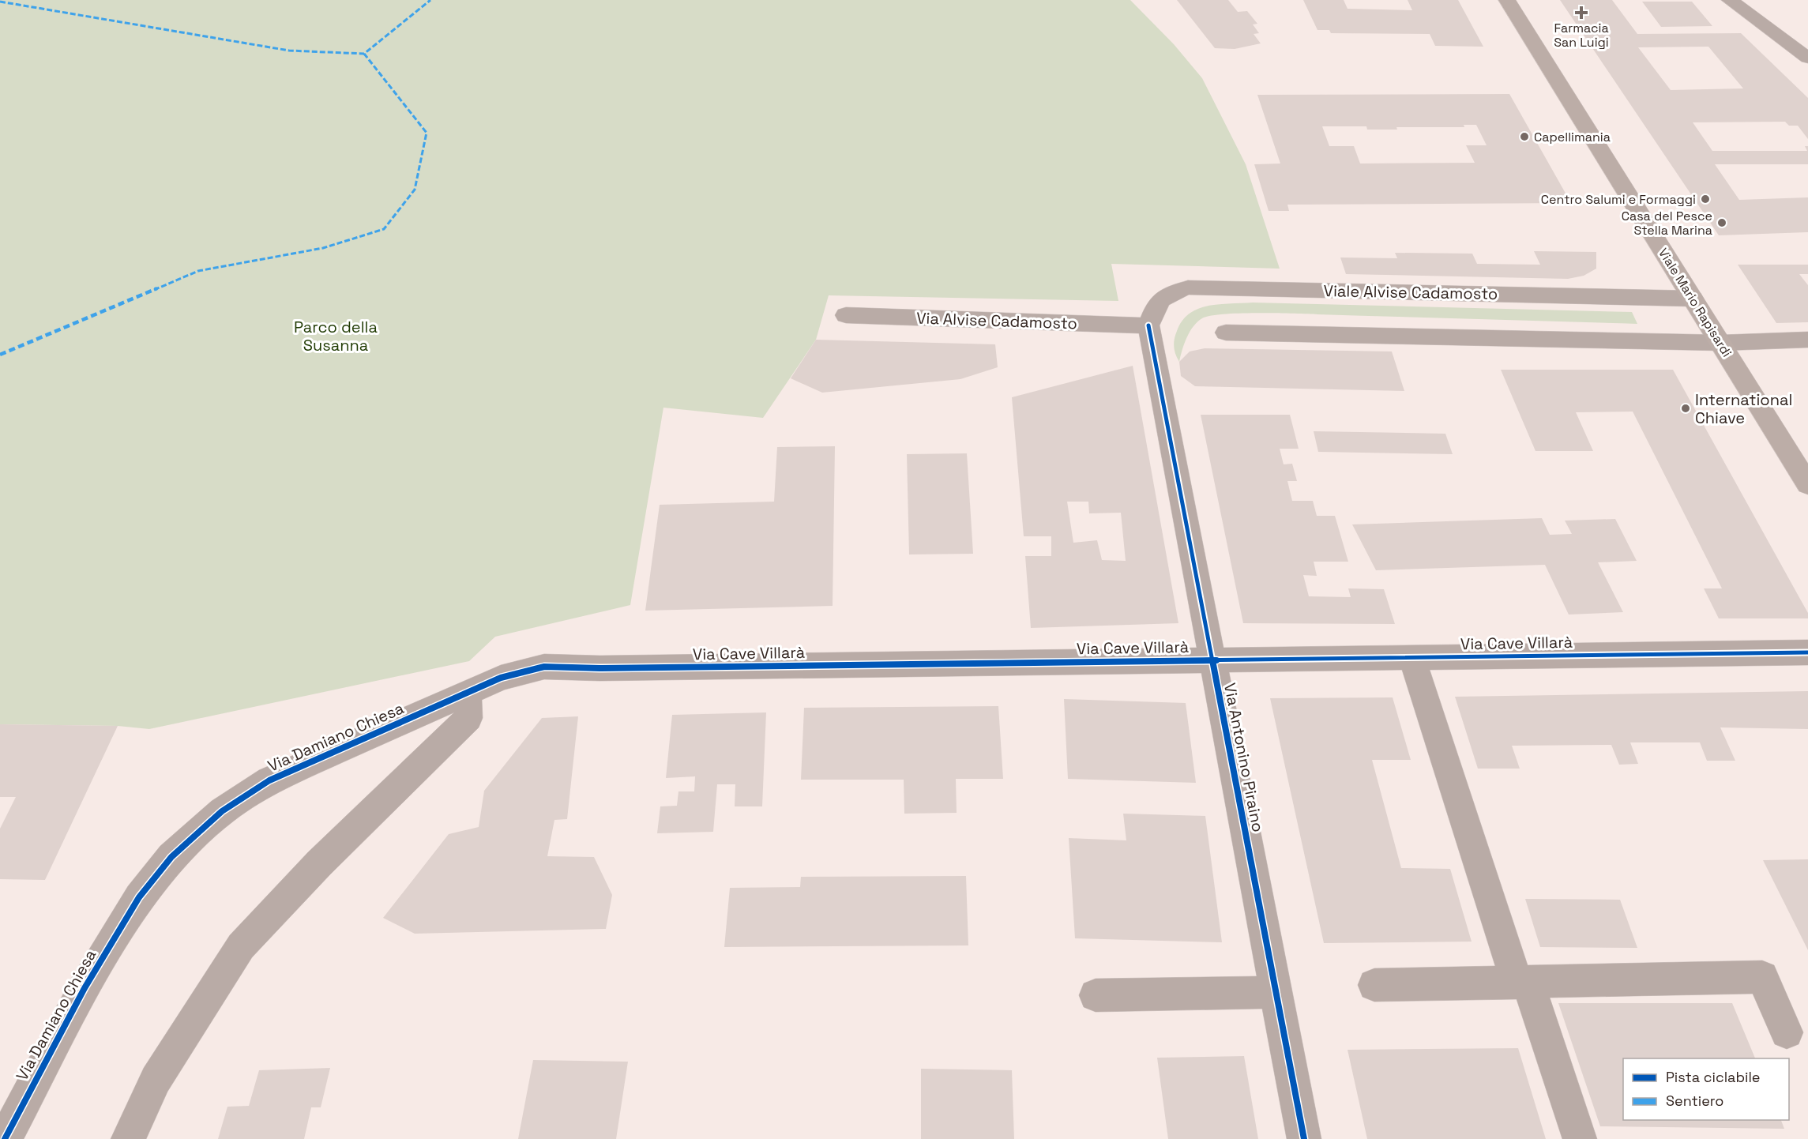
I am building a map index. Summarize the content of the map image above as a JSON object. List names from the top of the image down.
{
  "streets": {
    "main road": ["Viale Mario Rapisardi"],
    "street": [
      "Viale Alvise Cadamosto",
      "Via Alvise Cadamosto",
      "Via Cave Villarà",
      "Via Damiano Chiesa",
      "Via Antonino Piraino"
    ]
  },
  "crossings": [
    ["Viale Alvise Cadamosto", "Viale Mario Rapisardi"],
    ["Viale Alvise Cadamosto", "Via Alvise Cadamosto"],
    ["Viale Alvise Cadamosto", "Via Antonino Piraino"],
    ["Via Alvise Cadamosto", "Via Antonino Piraino"],
    ["Via Cave Villarà", "Via Damiano Chiesa"],
    ["Via Cave Villarà", "Via Antonino Piraino"]
  ],
  "parks": ["Parco della Susanna"],
  "places": {
    "health": ["Farmacia San Luigi"],
    "other": [
      "Capellimania",
      "Centro Salumi e Formaggi",
      "Casa del Pesce Stella Marina",
      "International Chiave"
    ]
  },
  "legend": ["Pista ciclabile", "Sentiero"]
}
